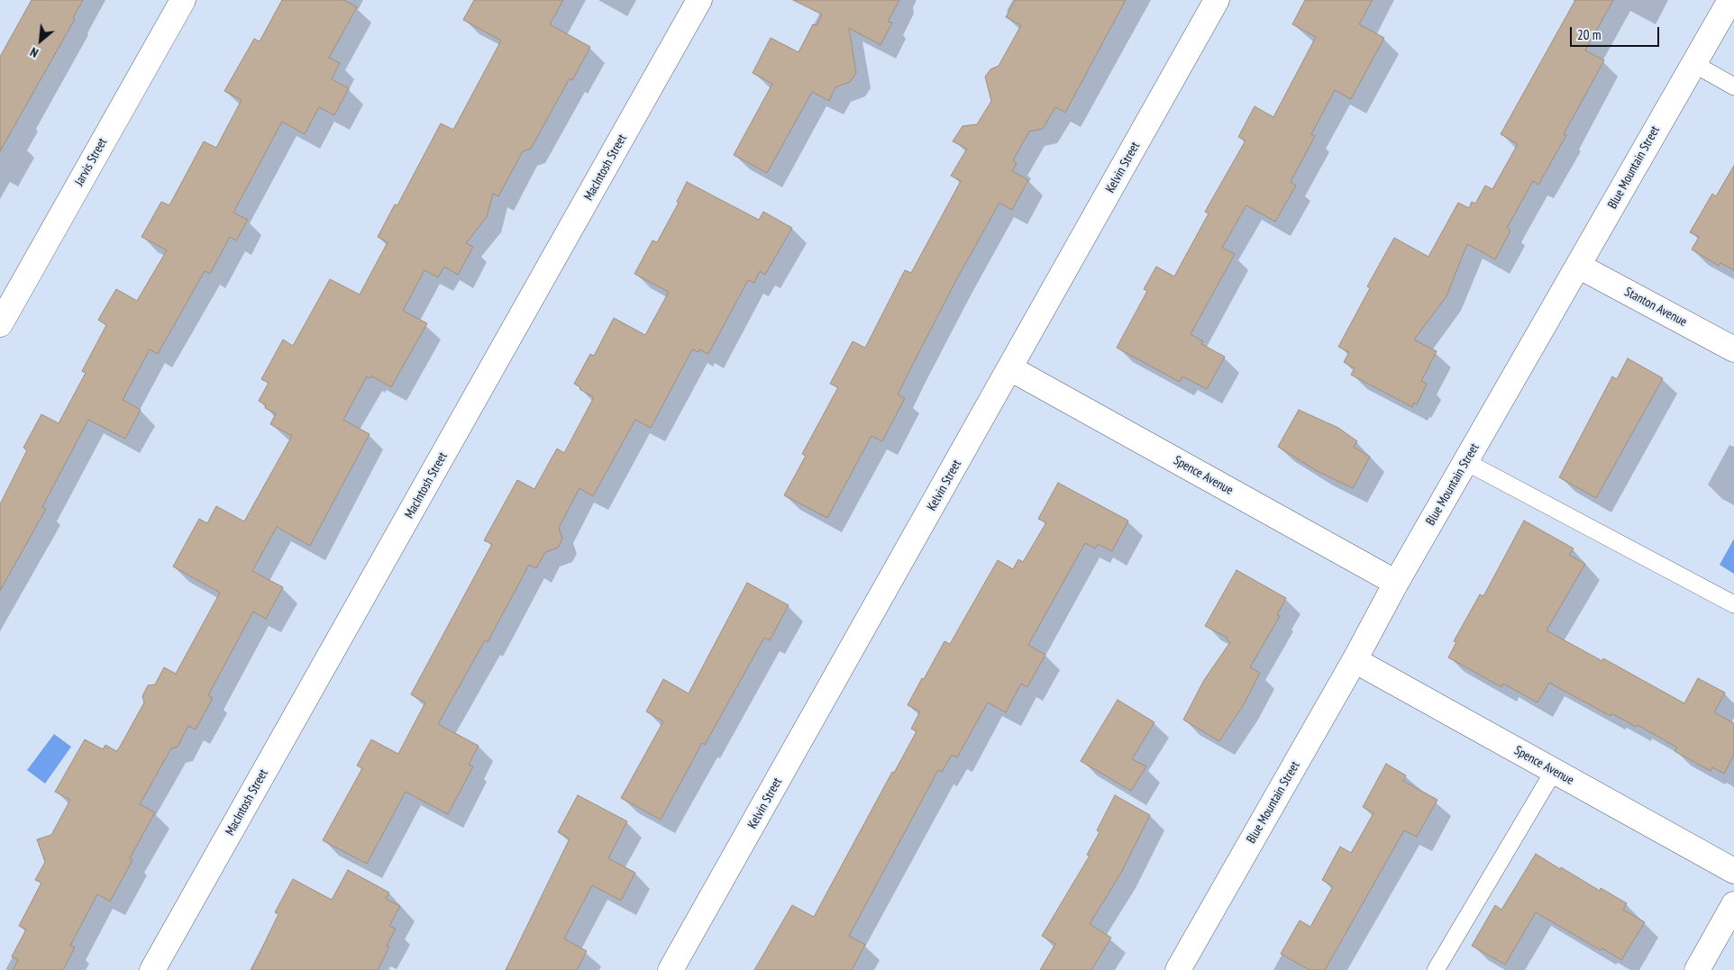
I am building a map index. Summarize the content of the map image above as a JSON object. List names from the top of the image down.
{
  "streets": {
    "street": [
      "Jarvis Street",
      "MacIntosh Street",
      "Kelvin Street",
      "Blue Mountain Street",
      "Stanton Avenue",
      "Spence Avenue"
    ]
  },
  "crossings": [
    ["Kelvin Street", "Spence Avenue"],
    ["Blue Mountain Street", "Stanton Avenue"],
    ["Blue Mountain Street", "Spence Avenue"]
  ],
  "scale_bar": "20 m",
  "north": "bottom left"
}
